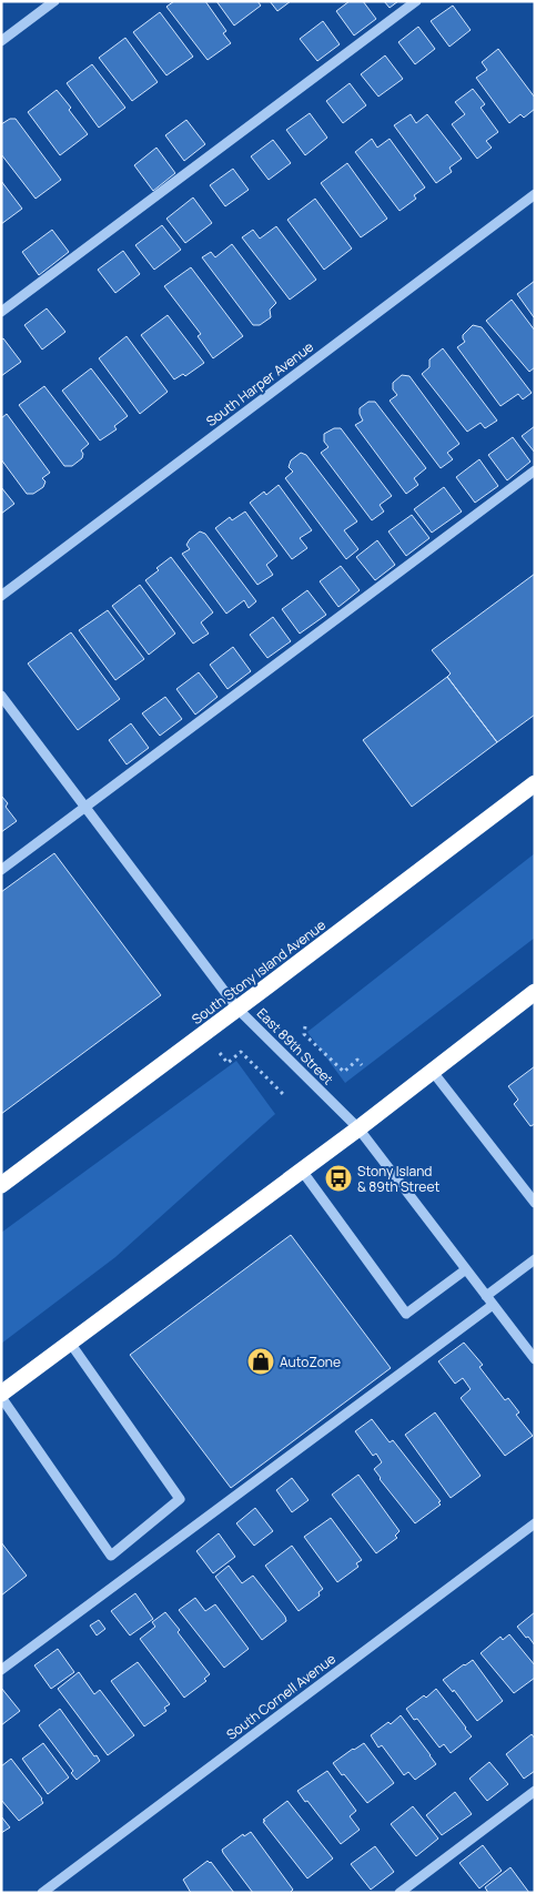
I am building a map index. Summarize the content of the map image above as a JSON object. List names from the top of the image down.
{
  "streets": {
    "highway": ["South Stony Island Avenue"],
    "street": ["South Harper Avenue", "East 89th Street", "South Cornell Avenue"]
  },
  "crossings": [
    ["South Stony Island Avenue", "East 89th Street"]
  ],
  "places": {
    "bus stop": ["Stony Island & 89th Street"],
    "shop": ["AutoZone"]
  }
}
